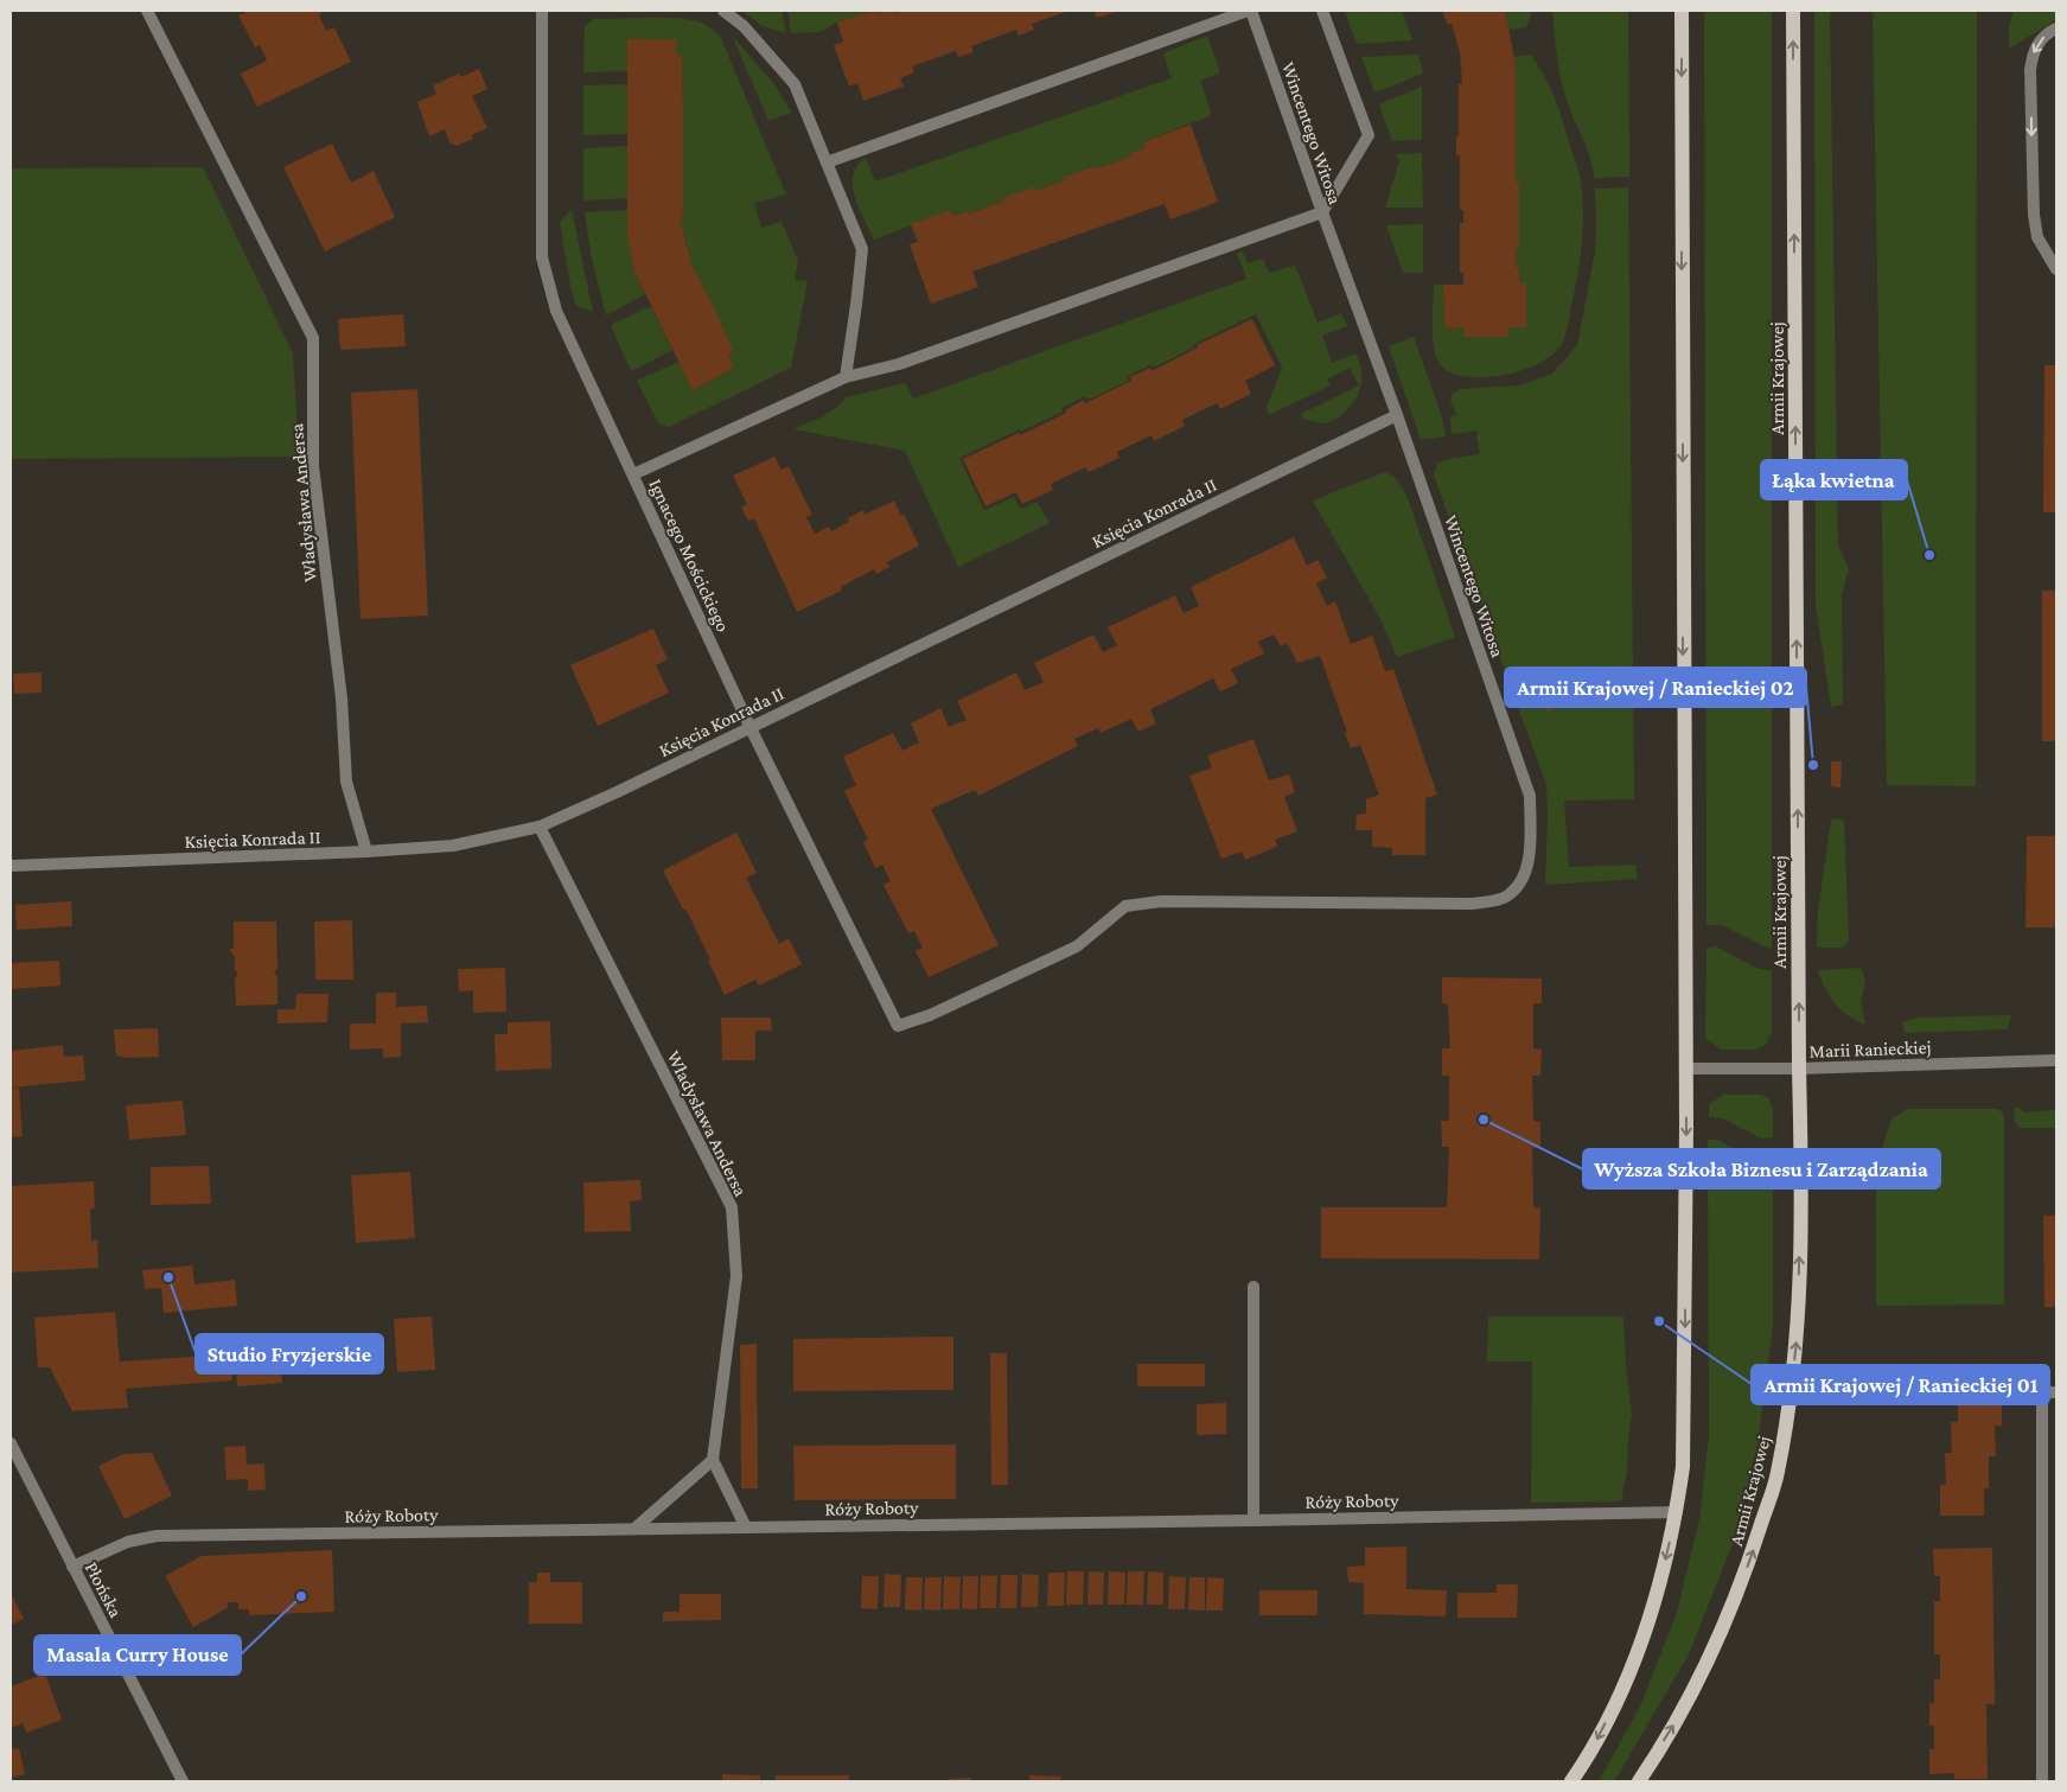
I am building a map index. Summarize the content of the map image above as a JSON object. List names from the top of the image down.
{
  "streets": {
    "main road": ["Armii Krajowej"],
    "street": [
      "Wincentego Witosa",
      "Władysława Andersa",
      "Księcia Konrada II",
      "Ignacego Mościckiego",
      "Marii Ranieckiej",
      "Róży Roboty",
      "Płońska"
    ]
  },
  "crossings": [
    ["Wincentego Witosa", "Księcia Konrada II"],
    ["Wincentego Witosa", "Ignacego Mościckiego"],
    ["Armii Krajowej", "Marii Ranieckiej"],
    ["Władysława Andersa", "Księcia Konrada II"],
    ["Księcia Konrada II", "Ignacego Mościckiego"],
    ["Róży Roboty", "Płońska"]
  ],
  "places": [
    "Łąka kwietna",
    "Armii Krajowej / Ranieckiej 02",
    "Wyższa Szkoła Biznesu i Zarządzania",
    "Studio Fryzjerskie",
    "Armii Krajowej / Ranieckiej 01",
    "Masala Curry House"
  ]
}
